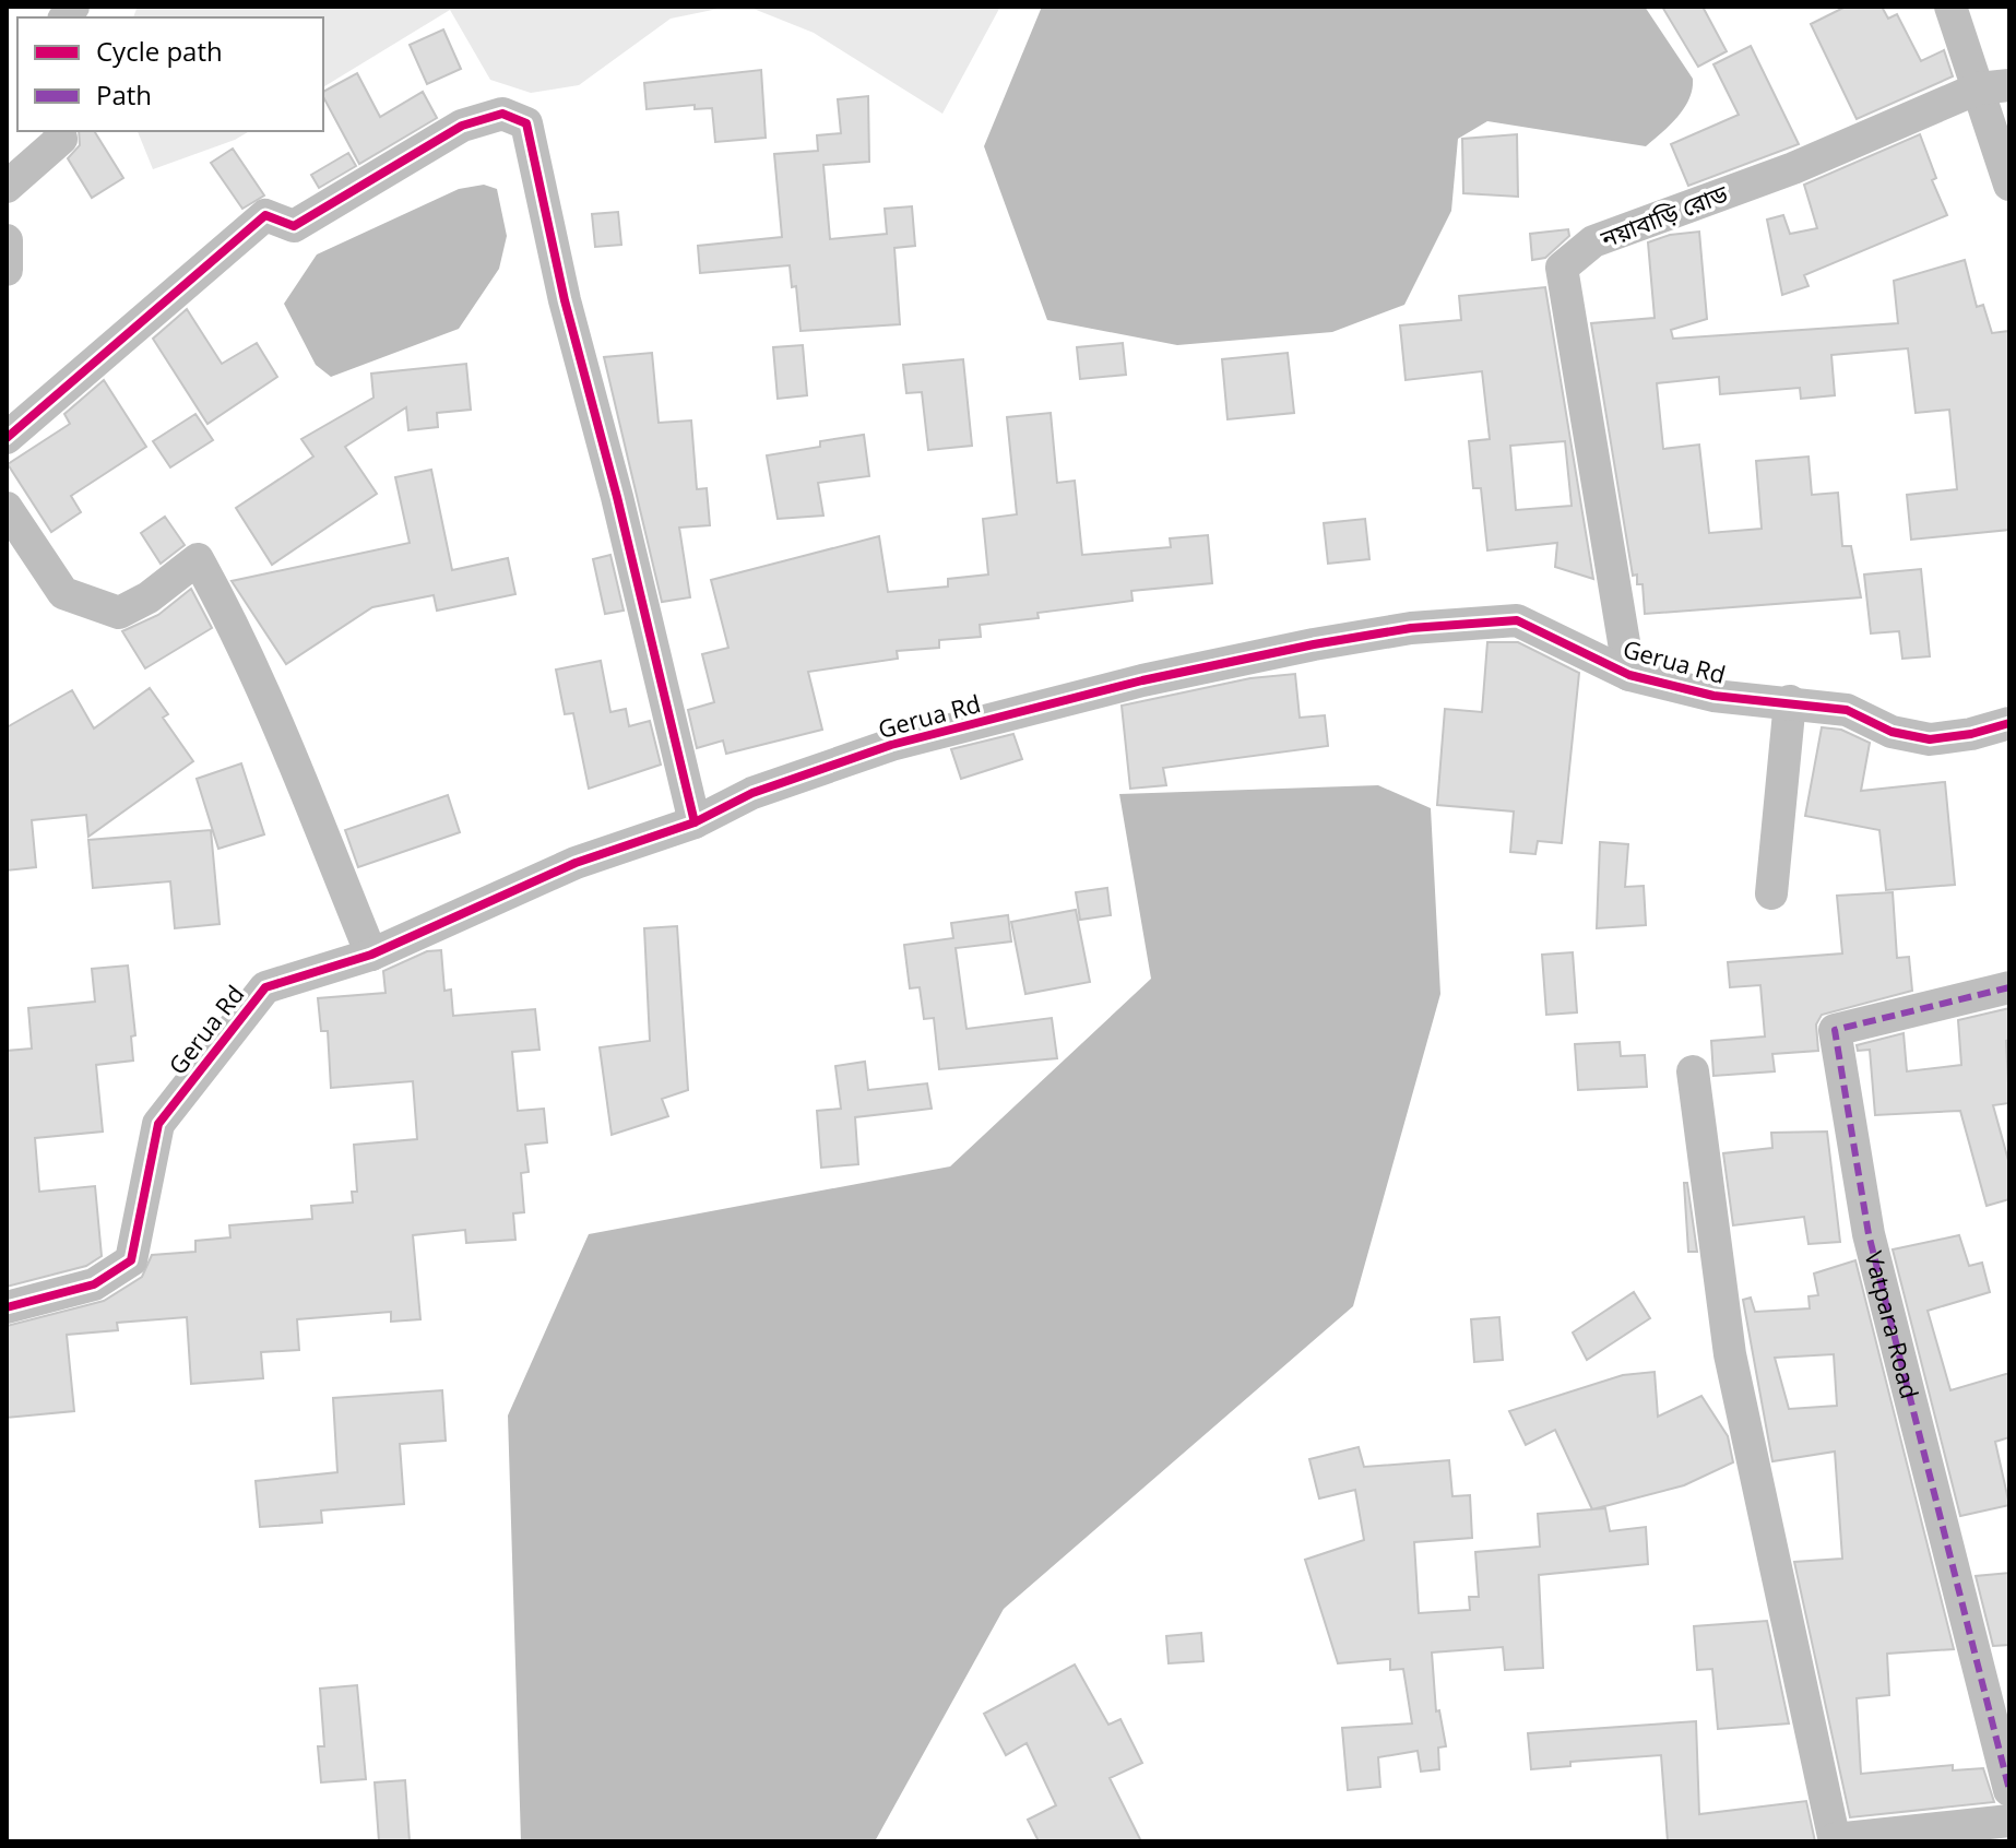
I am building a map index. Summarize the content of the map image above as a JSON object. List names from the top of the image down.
{
  "streets": {
    "street": ["নয়াবাড়ি রোড", "Gerua Rd", "Vatpara Road"]
  },
  "crossings": [
    ["নয়াবাড়ি রোড", "Gerua Rd"]
  ],
  "legend": ["Cycle path", "Path"]
}
